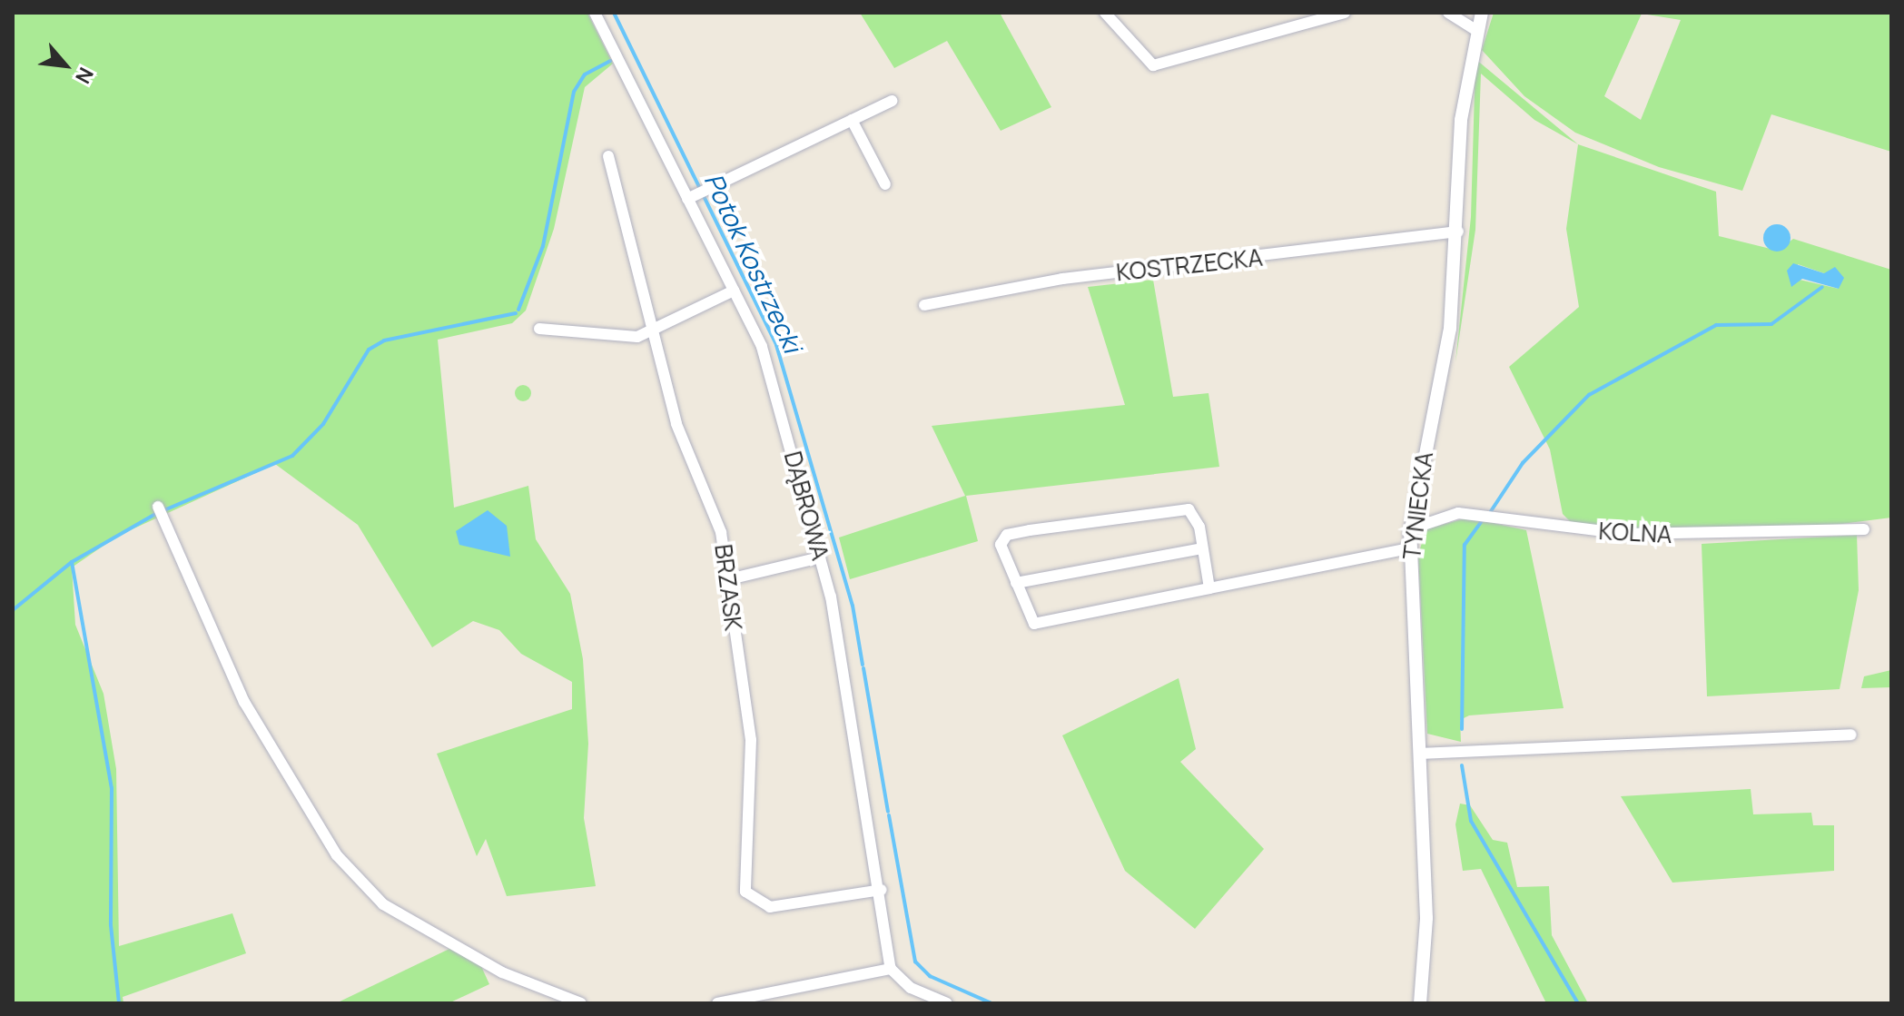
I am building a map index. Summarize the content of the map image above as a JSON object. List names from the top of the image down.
{
  "streets": {
    "street": [
      "KOSTRZECKA",
      "DĄBROWA",
      "TYNIECKA",
      "KOLNA",
      "BRZASK"
    ]
  },
  "crossings": [
    ["KOSTRZECKA", "TYNIECKA"],
    ["DĄBROWA", "BRZASK"],
    ["TYNIECKA", "KOLNA"]
  ],
  "water": ["Potok Kostrzecki"],
  "north": "bottom right"
}
